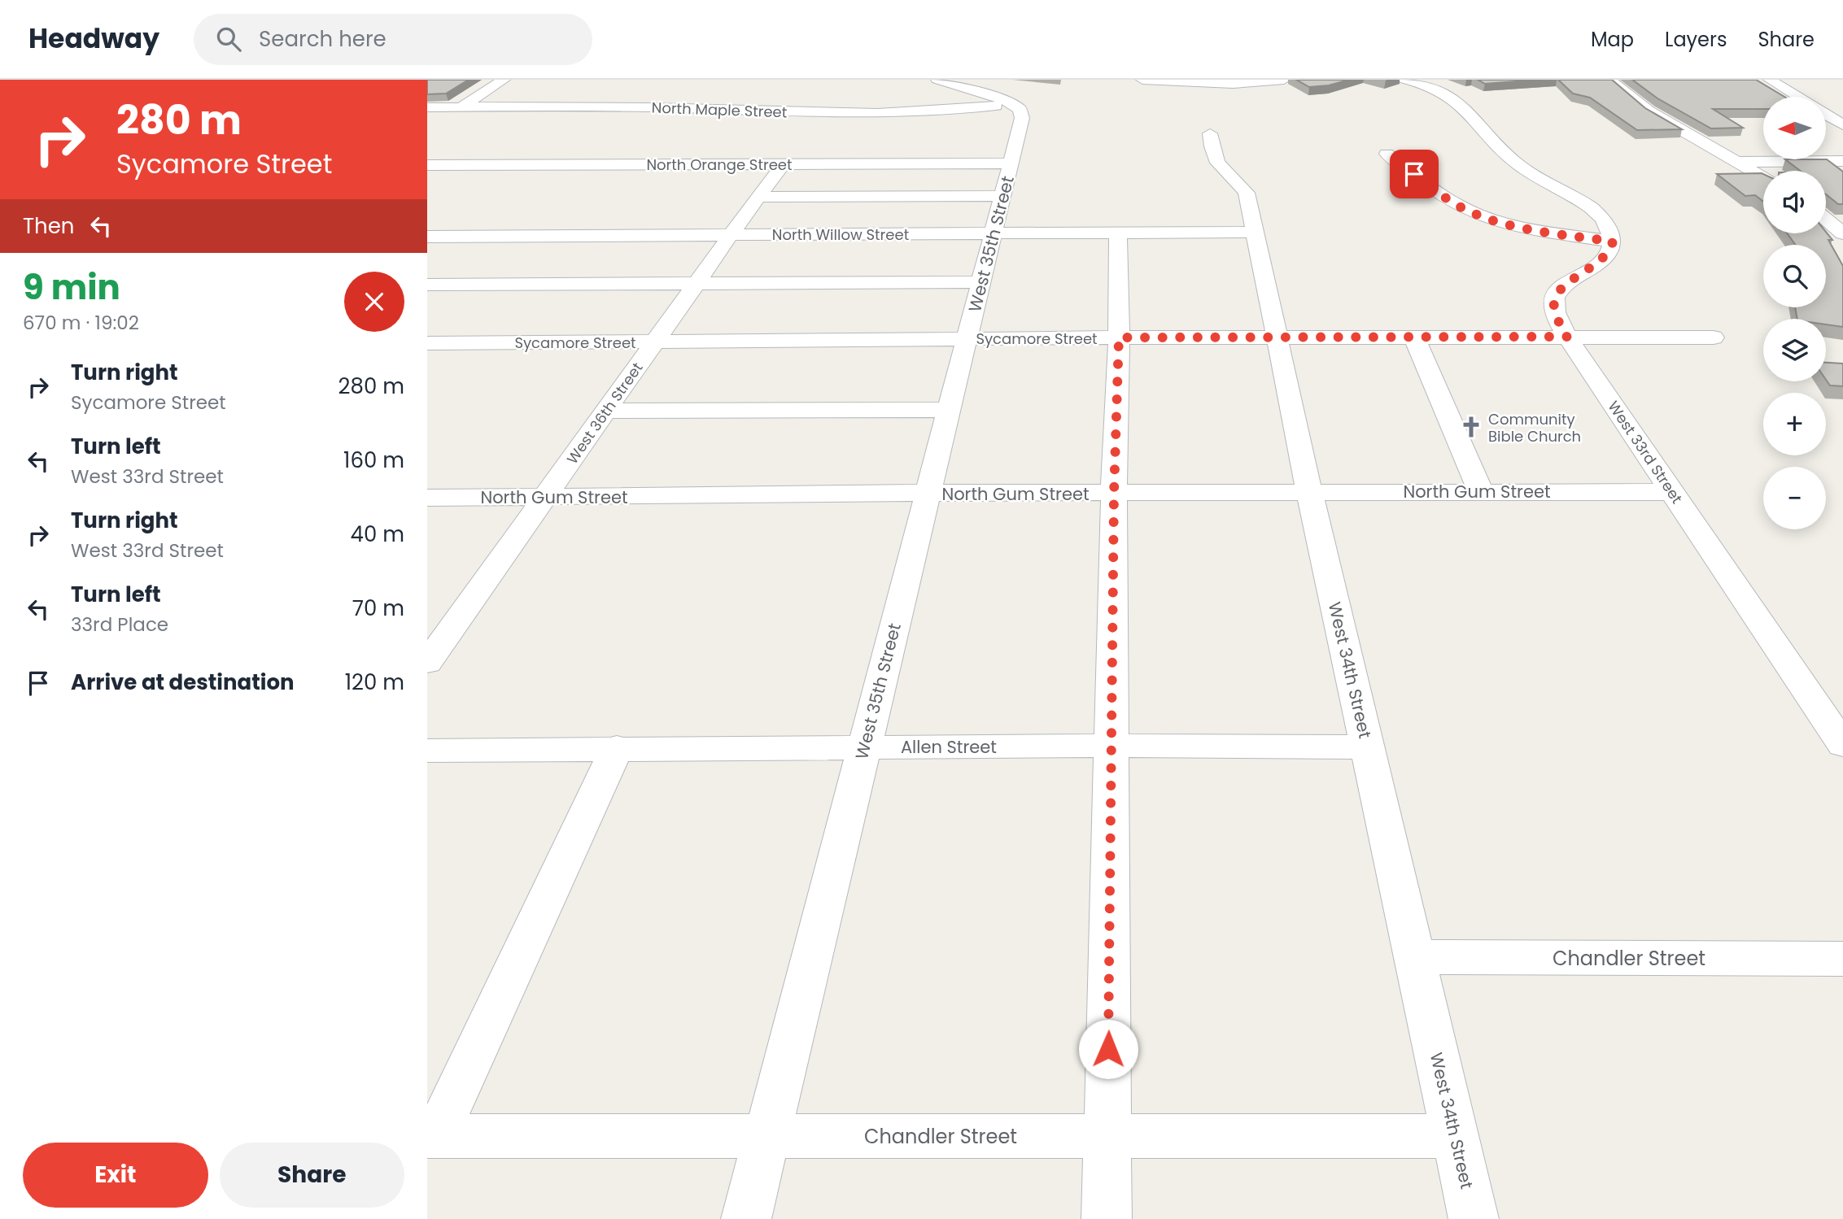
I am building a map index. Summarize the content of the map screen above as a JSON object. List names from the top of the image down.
{
  "streets": {
    "street": [
      "North Maple Street",
      "North Orange Street",
      "North Willow Street",
      "West 35th Street",
      "Sycamore Street",
      "West 36th Street",
      "West 33rd Street",
      "North Gum Street",
      "West 34th Street",
      "Allen Street",
      "Chandler Street"
    ]
  },
  "crossings": [
    ["North Maple Street", "West 35th Street"],
    ["North Orange Street", "West 35th Street"],
    ["North Orange Street", "West 36th Street"],
    ["North Willow Street", "West 35th Street"],
    ["North Willow Street", "West 36th Street"],
    ["North Willow Street", "West 34th Street"],
    ["West 35th Street", "Sycamore Street"],
    ["West 35th Street", "North Gum Street"],
    ["West 35th Street", "Allen Street"],
    ["West 35th Street", "Chandler Street"],
    ["Sycamore Street", "West 36th Street"],
    ["Sycamore Street", "West 33rd Street"],
    ["Sycamore Street", "West 34th Street"],
    ["West 36th Street", "North Gum Street"],
    ["West 33rd Street", "North Gum Street"],
    ["North Gum Street", "West 34th Street"],
    ["West 34th Street", "Allen Street"],
    ["West 34th Street", "Chandler Street"]
  ],
  "places": {
    "church": ["Community Bible Church"]
  },
  "north": "left",
  "page": {
    "header": "Headway",
    "search": "Search here",
    "nav": ["Map", "Layers", "Share"],
    "turn": ["280 m", "Sycamore Street"],
    "map_buttons": ["+", "−"],
    "then": "Then",
    "heading": ["9 min", "670 m · 19:02"],
    "list": [
      {
        "name": "Turn right",
        "note": "Sycamore Street",
        "value": "280 m"
      },
      {
        "name": "Turn left",
        "note": "West 33rd Street",
        "value": "160 m"
      },
      {
        "name": "Turn right",
        "note": "West 33rd Street",
        "value": "40 m"
      },
      {
        "name": "Turn left",
        "note": "33rd Place",
        "value": "70 m"
      },
      {
        "name": "Arrive at destination",
        "value": "120 m"
      }
    ],
    "buttons": ["Exit", "Share"]
  }
}
